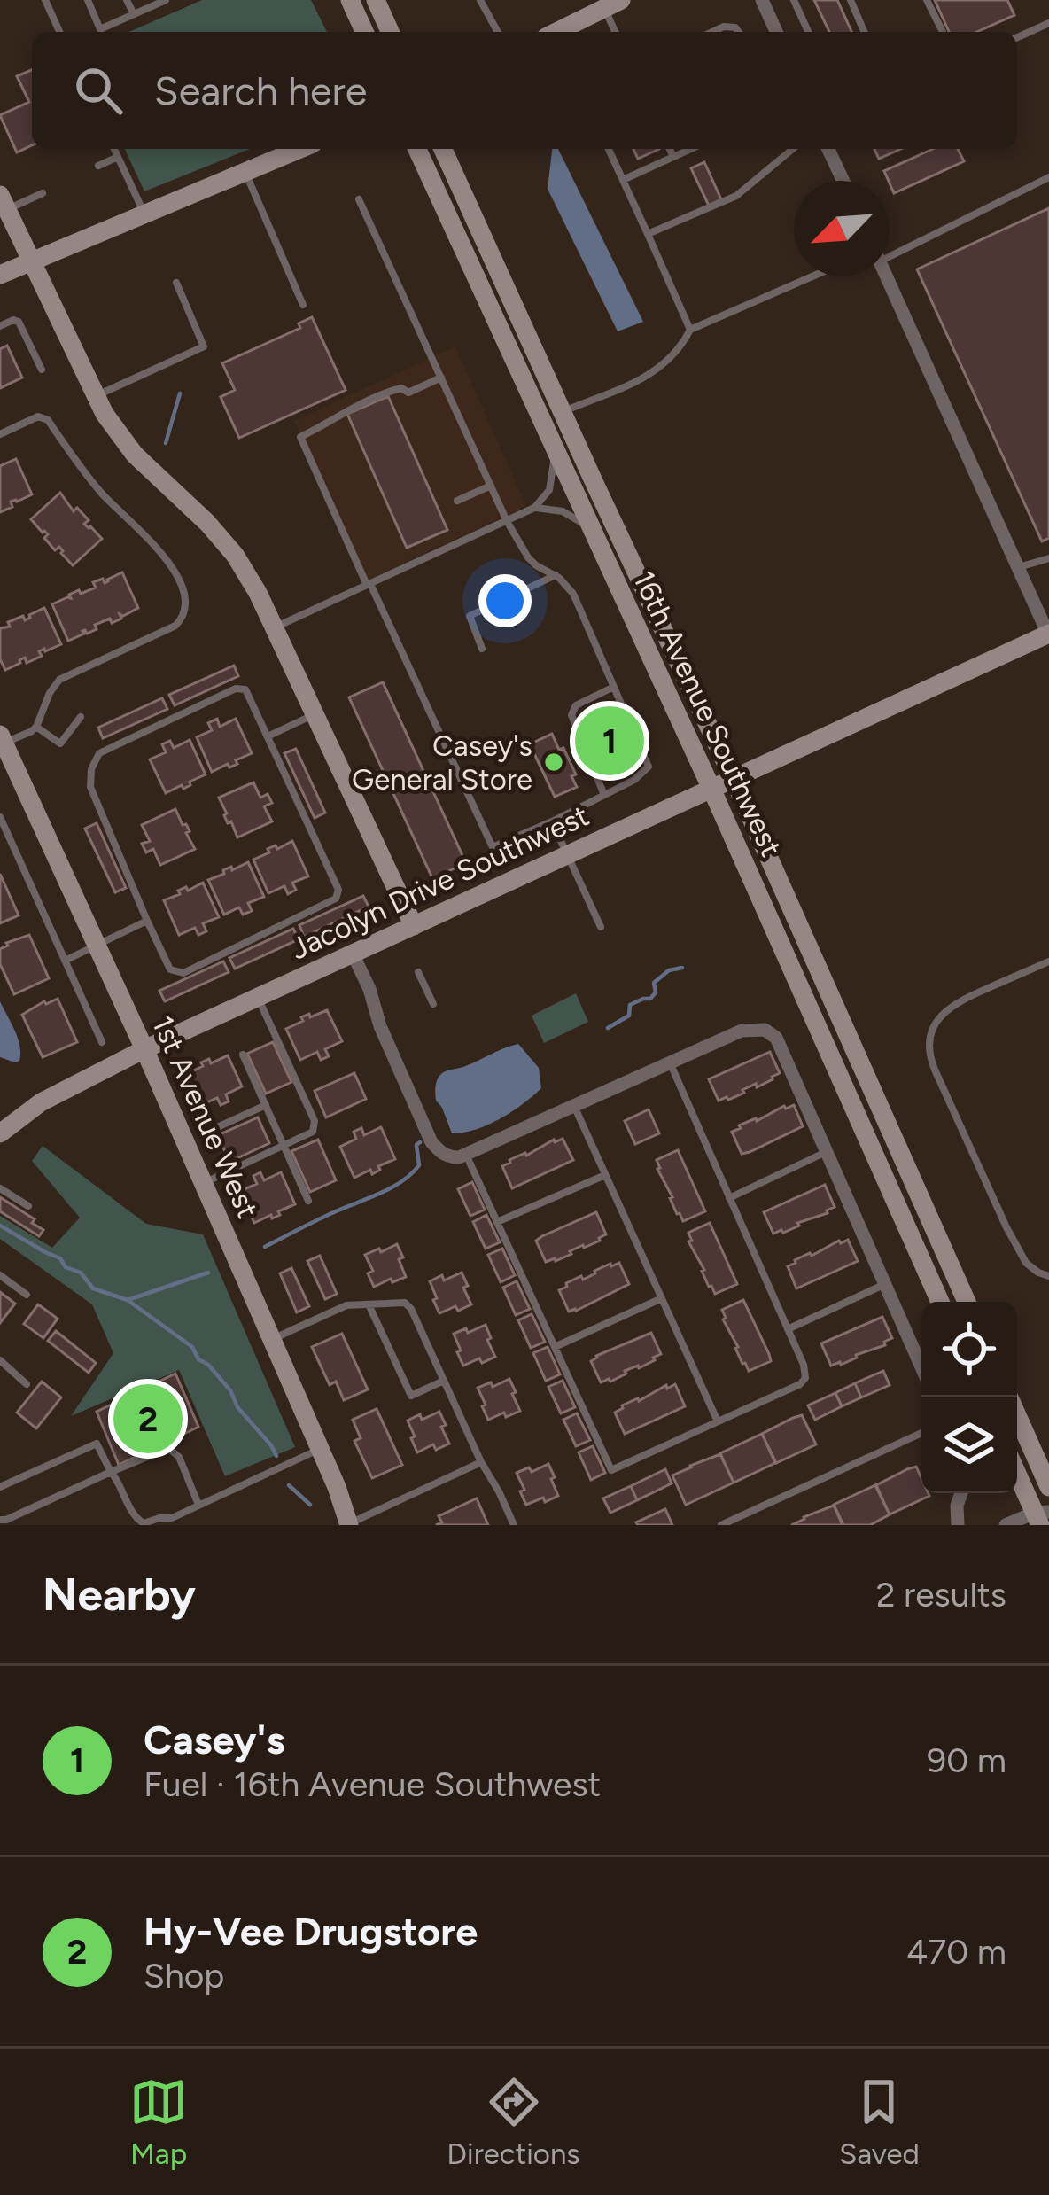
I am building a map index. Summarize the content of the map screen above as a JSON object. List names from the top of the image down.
{
  "streets": {
    "street": ["16th Avenue Southwest", "Jacolyn Drive Southwest", "1st Avenue West"]
  },
  "crossings": [
    ["16th Avenue Southwest", "Jacolyn Drive Southwest"],
    ["Jacolyn Drive Southwest", "1st Avenue West"]
  ],
  "places": ["Casey's General Store"],
  "north": "bottom left",
  "page": {
    "search": "Search here",
    "pins": ["1", "2"],
    "heading": ["Nearby", "2 results"],
    "list": [
      {
        "mark": "1",
        "name": "Casey's",
        "note": "Fuel · 16th Avenue Southwest",
        "value": "90 m"
      },
      {
        "mark": "2",
        "name": "Hy-Vee Drugstore",
        "note": "Shop",
        "value": "470 m"
      }
    ],
    "nav": ["Map", "Directions", "Saved"]
  }
}
